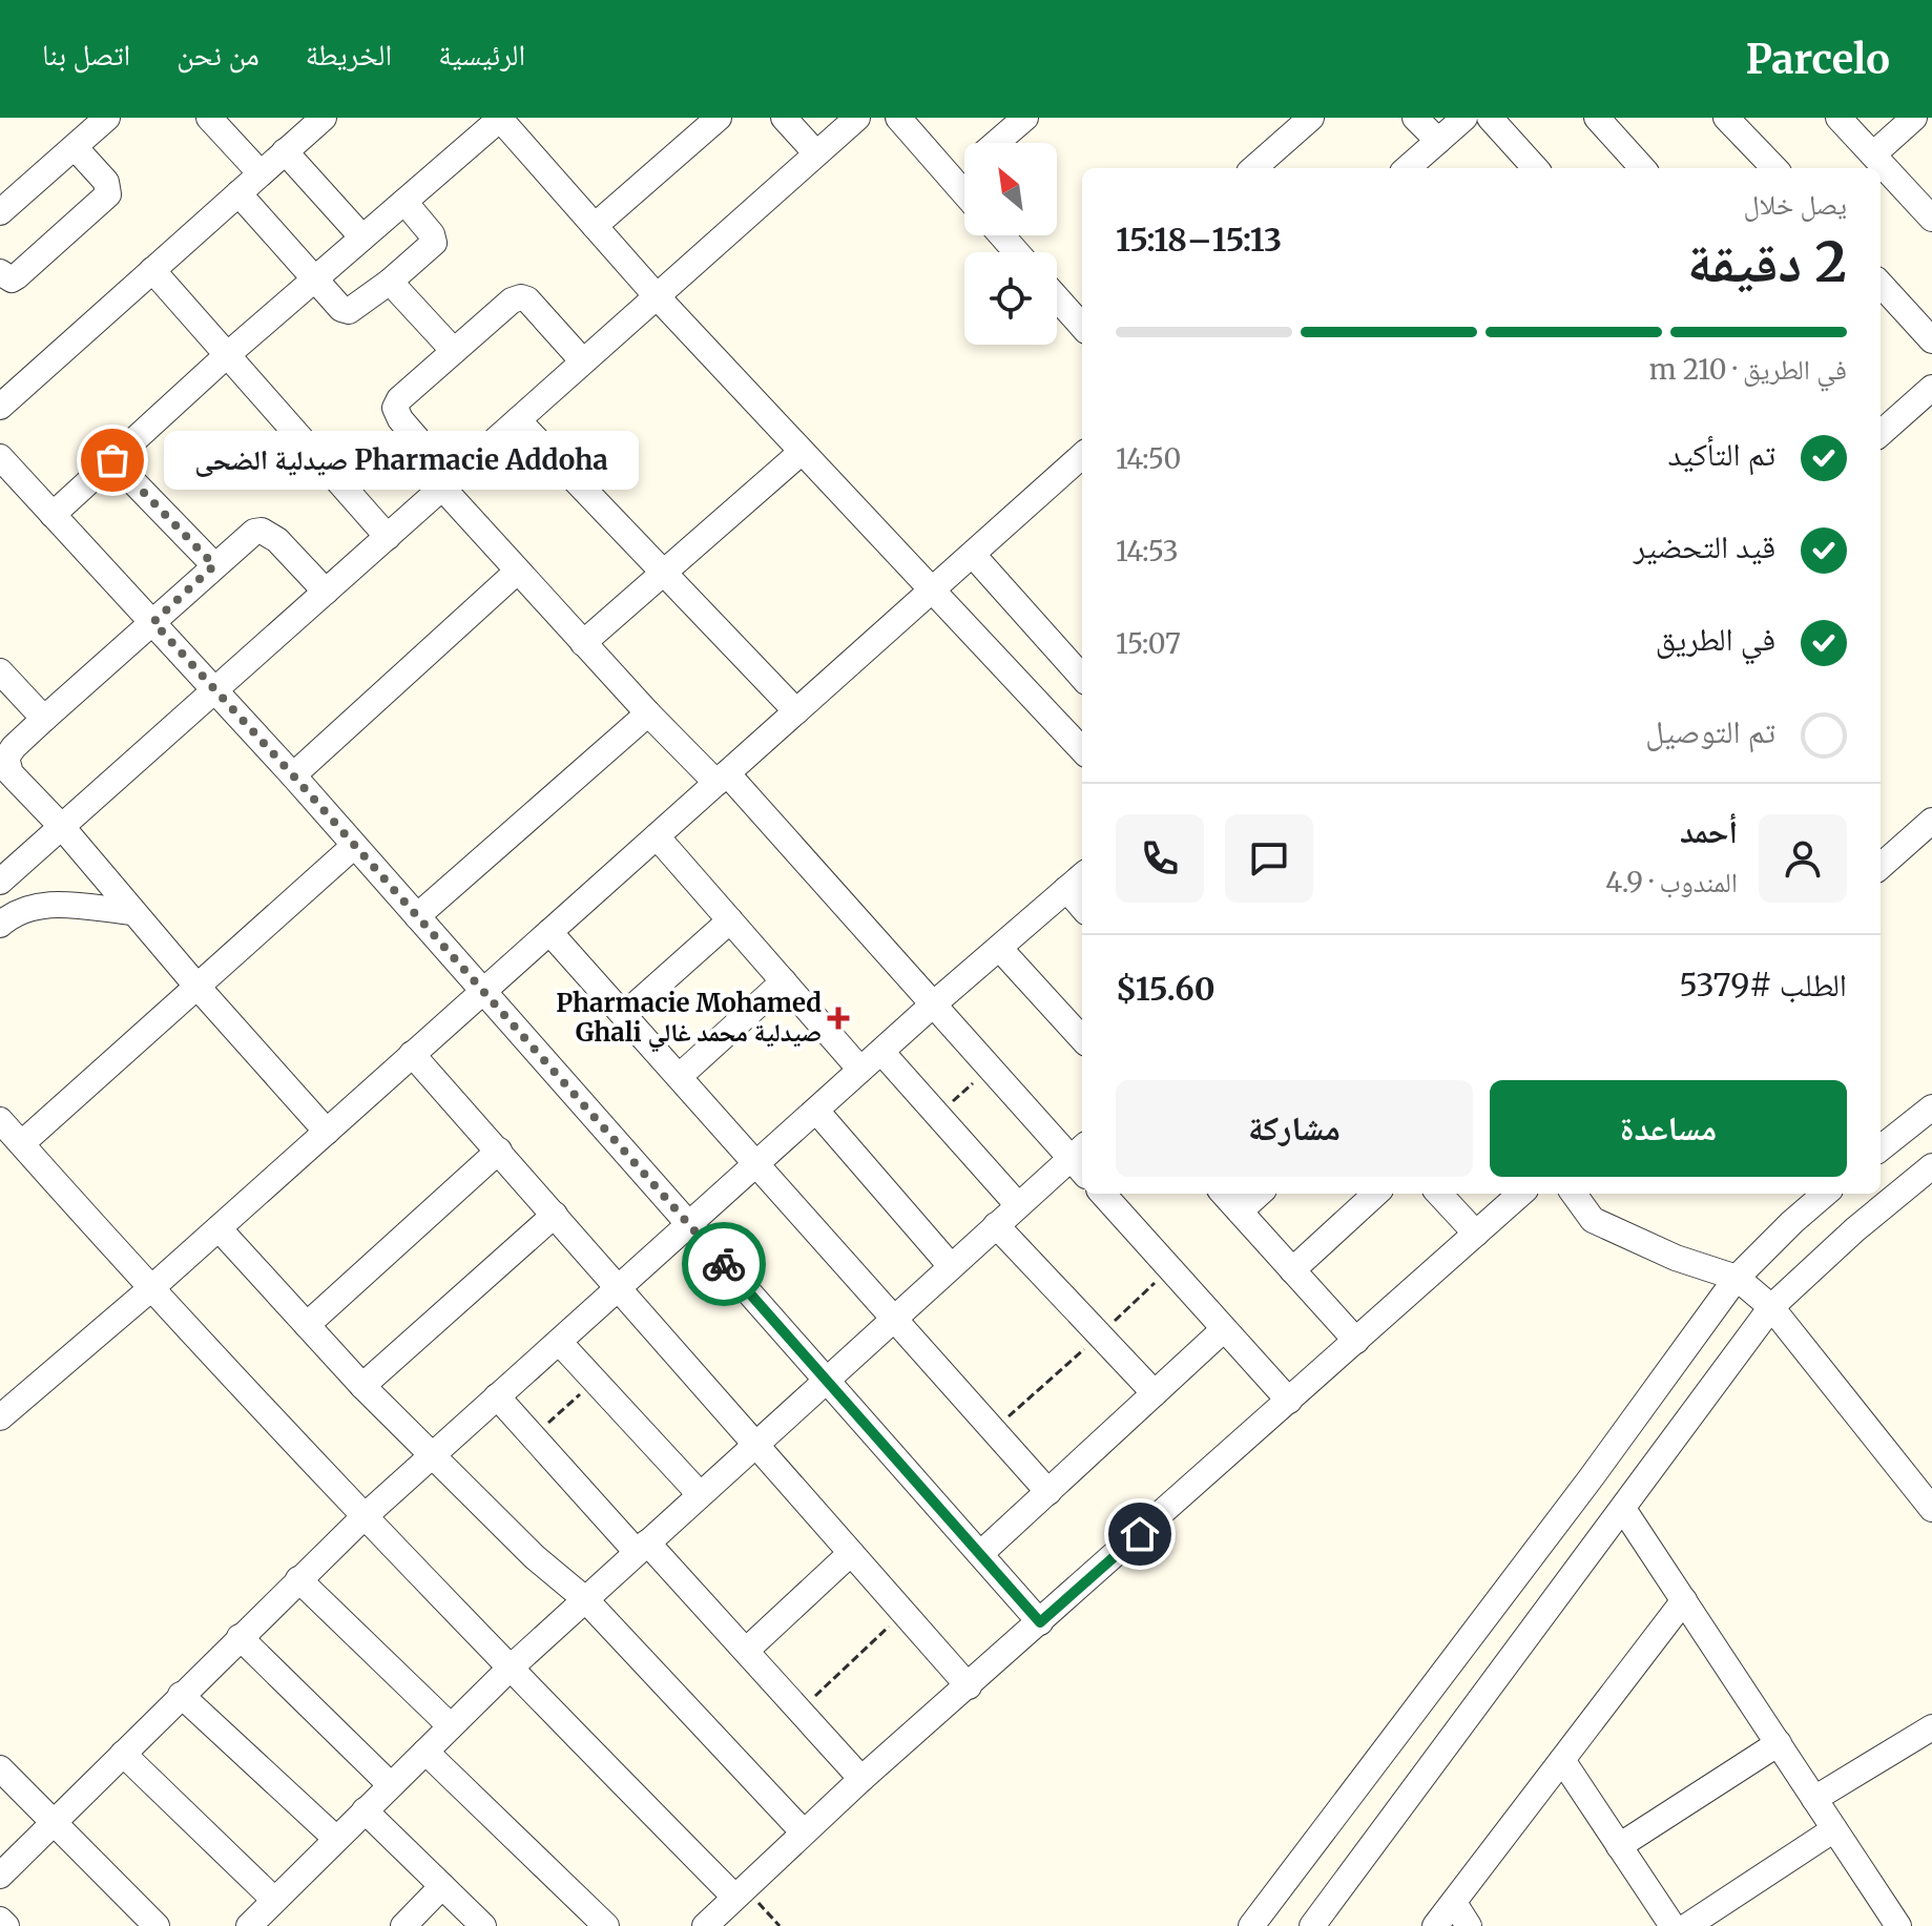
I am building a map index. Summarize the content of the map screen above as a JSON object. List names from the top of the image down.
{
  "places": {
    "other": ["Pharmacie Addoha صيدلية الضحى"],
    "health": ["Pharmacie Mohamed Ghali صيدلية محمد غالي"]
  },
  "north": "top left",
  "page": {
    "header": "Parcelo",
    "nav": [
      "الرئيسية",
      "الخريطة",
      "من نحن",
      "اتصل بنا"
    ],
    "heading": ["2 دقيقة", "يصل خلال", "15:13–15:18"],
    "panel": [
      "أحمد",
      "المندوب · 4.9",
      "الطلب #5379",
      "$15.60"
    ],
    "bar": "في الطريق · 210 m",
    "list": [
      ["تم التأكيد", "14:50"],
      ["قيد التحضير", "14:53"],
      ["في الطريق", "15:07"],
      "تم التوصيل"
    ],
    "bubble": "Pharmacie Addoha صيدلية الضحى",
    "buttons": ["مساعدة", "مشاركة"]
  }
}
